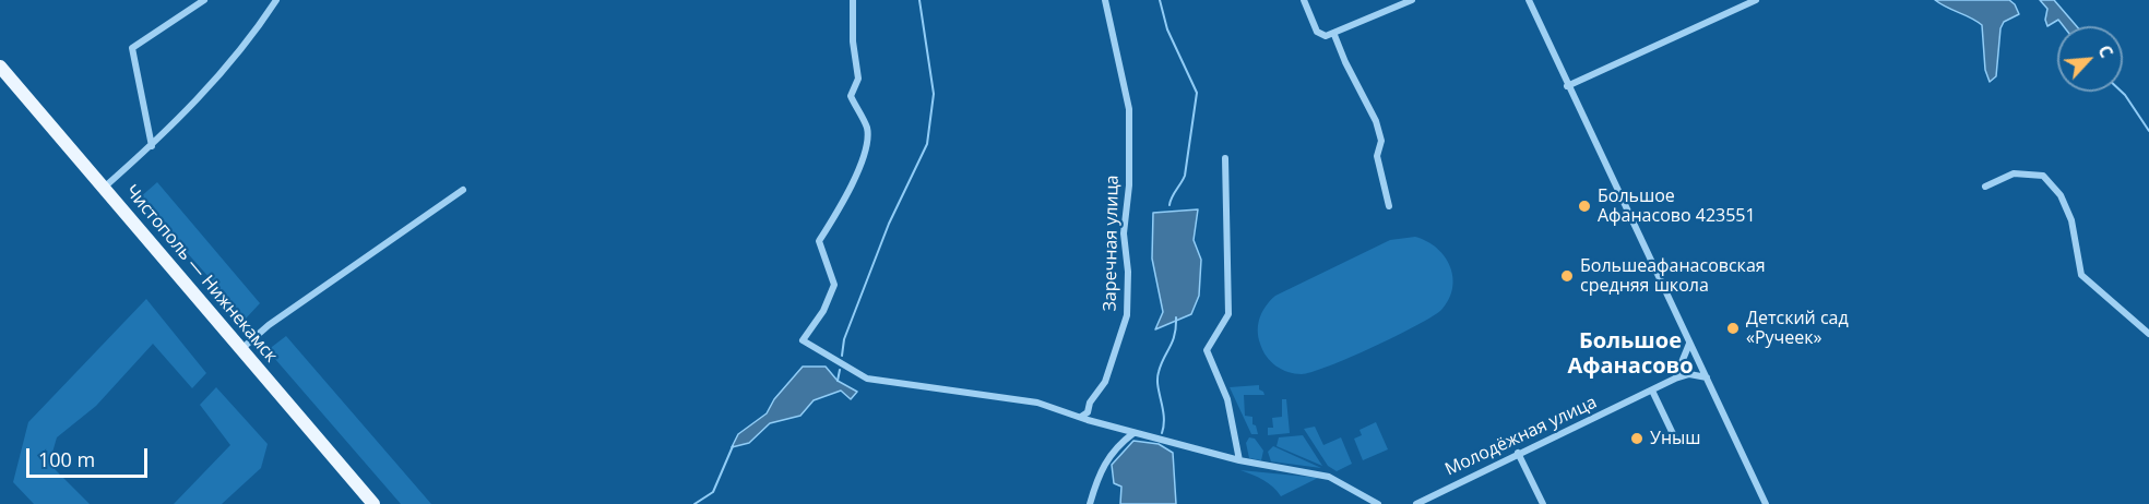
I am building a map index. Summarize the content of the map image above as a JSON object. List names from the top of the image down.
{
  "streets": {
    "main road": ["Чистополь — Нижнекамск"],
    "street": ["Заречная улица", "Молодёжная улица"]
  },
  "districts": ["Большое Афанасово"],
  "places": [
    "Большое Афанасово 423551",
    "Большеафанасовская средняя школа",
    "Детский сад «Ручеек»",
    "Уныш"
  ],
  "scale_bar": "100 m",
  "north": "top right"
}
